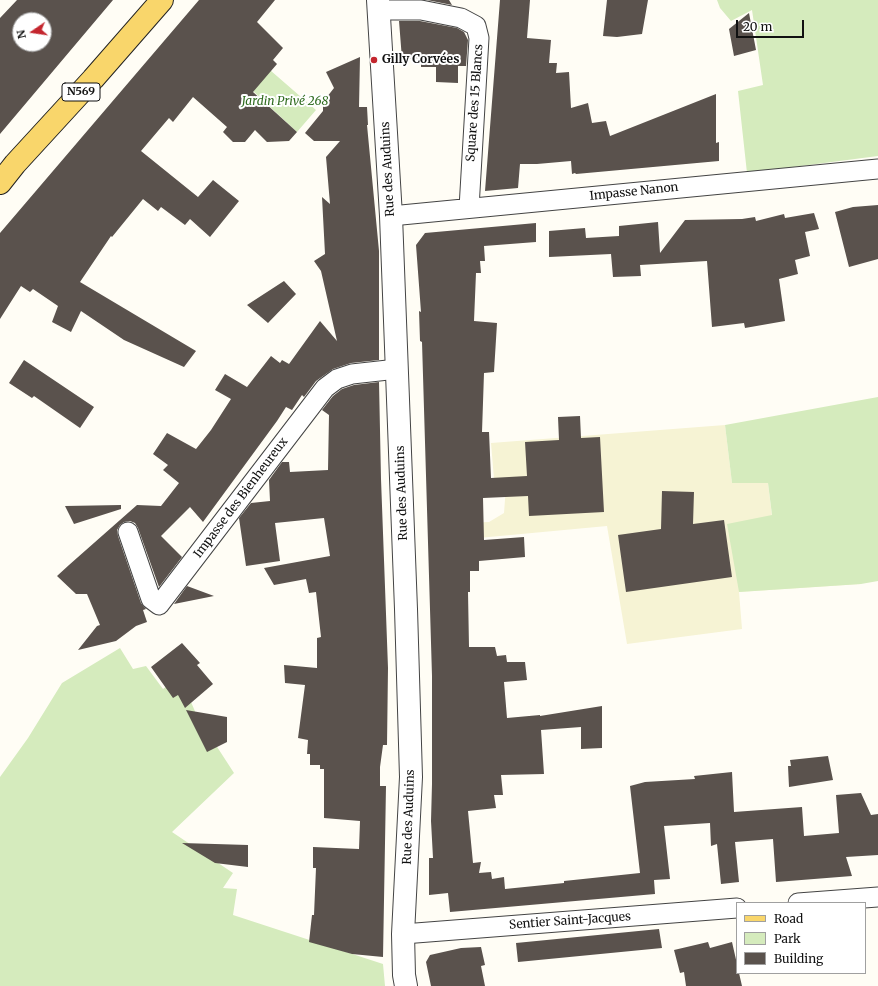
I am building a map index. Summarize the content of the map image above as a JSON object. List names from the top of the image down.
{
  "streets": {
    "main road": ["N569"],
    "street": [
      "Square des 15 Blancs",
      "Rue des Auduins",
      "Impasse Nanon",
      "Impasse des Bienheureux",
      "Sentier Saint-Jacques"
    ]
  },
  "crossings": [
    ["Square des 15 Blancs", "Rue des Auduins"],
    ["Square des 15 Blancs", "Impasse Nanon"],
    ["Rue des Auduins", "Impasse Nanon"],
    ["Rue des Auduins", "Impasse des Bienheureux"],
    ["Rue des Auduins", "Sentier Saint-Jacques"]
  ],
  "parks": ["Jardin Privé 268"],
  "places": ["Gilly Corvées"],
  "legend": ["Road", "Park", "Building"],
  "scale_bar": "20 m",
  "north": "left"
}
